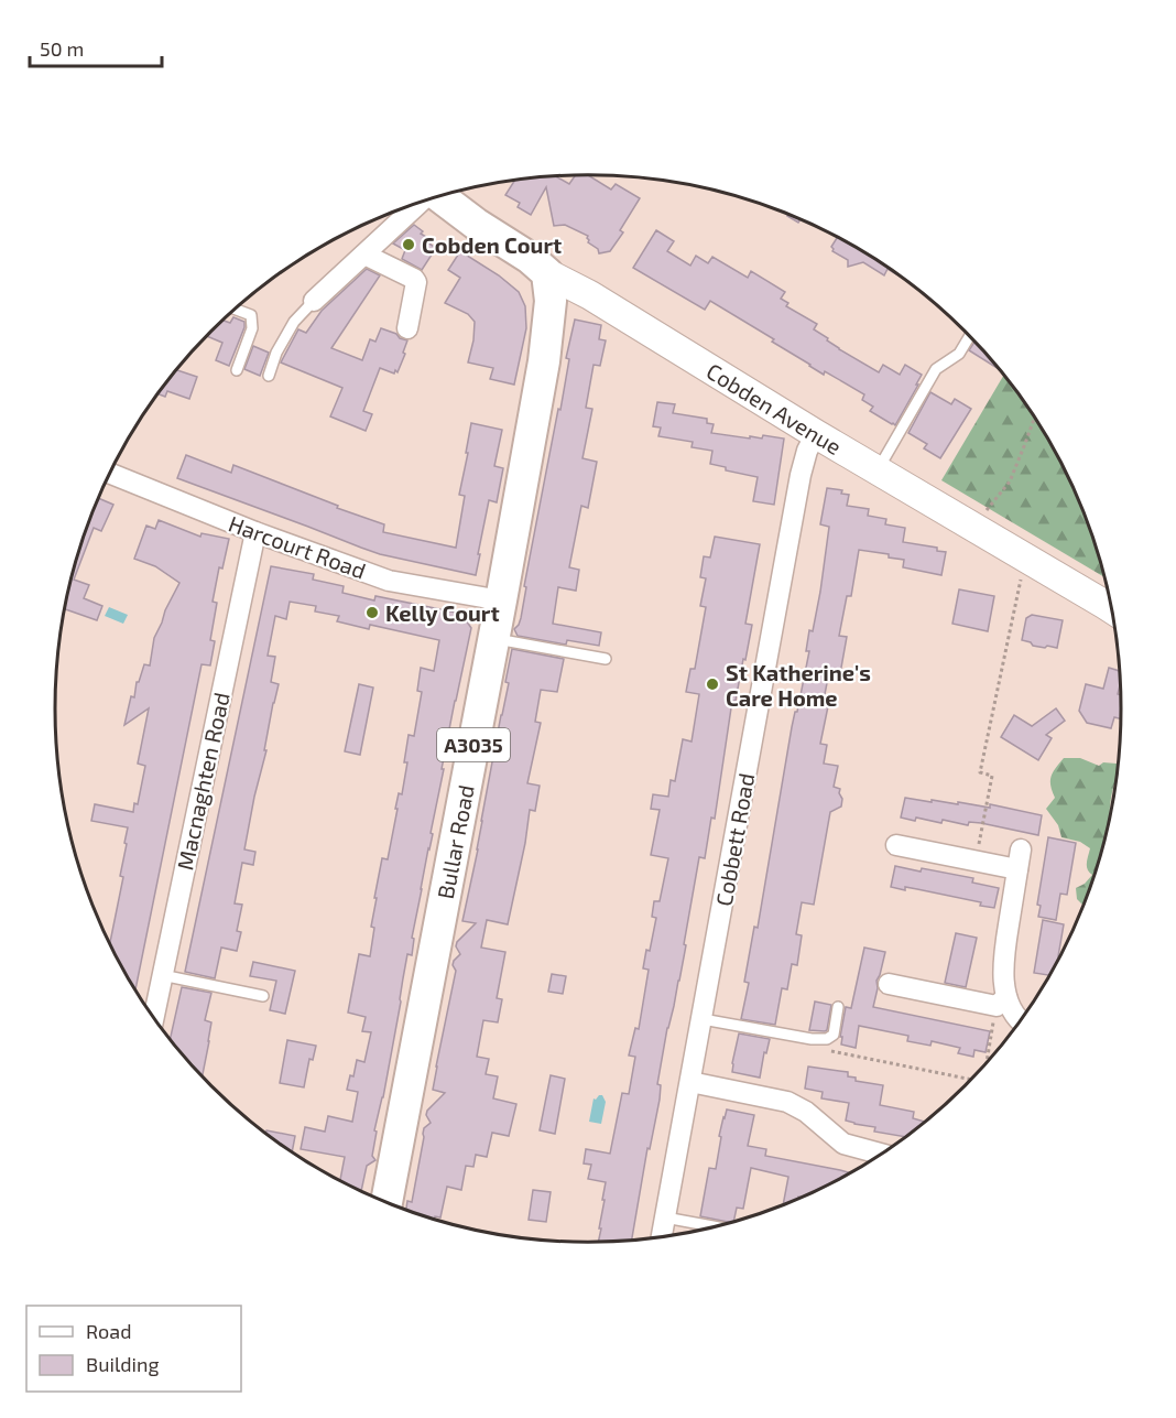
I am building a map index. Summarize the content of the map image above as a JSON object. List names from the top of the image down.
{
  "streets": {
    "main road": ["Cobden Avenue", "A3035", "Bullar Road"],
    "street": ["Harcourt Road", "Macnaghten Road", "Cobbett Road"]
  },
  "crossings": [
    ["Cobden Avenue", "Cobbett Road"],
    ["Cobden Avenue", "Bullar Road"],
    ["Harcourt Road", "Macnaghten Road"],
    ["Harcourt Road", "Bullar Road"]
  ],
  "places": ["Cobden Court", "Kelly Court", "St Katherine's Care Home"],
  "legend": ["Road", "Building"],
  "scale_bar": "50 m"
}
